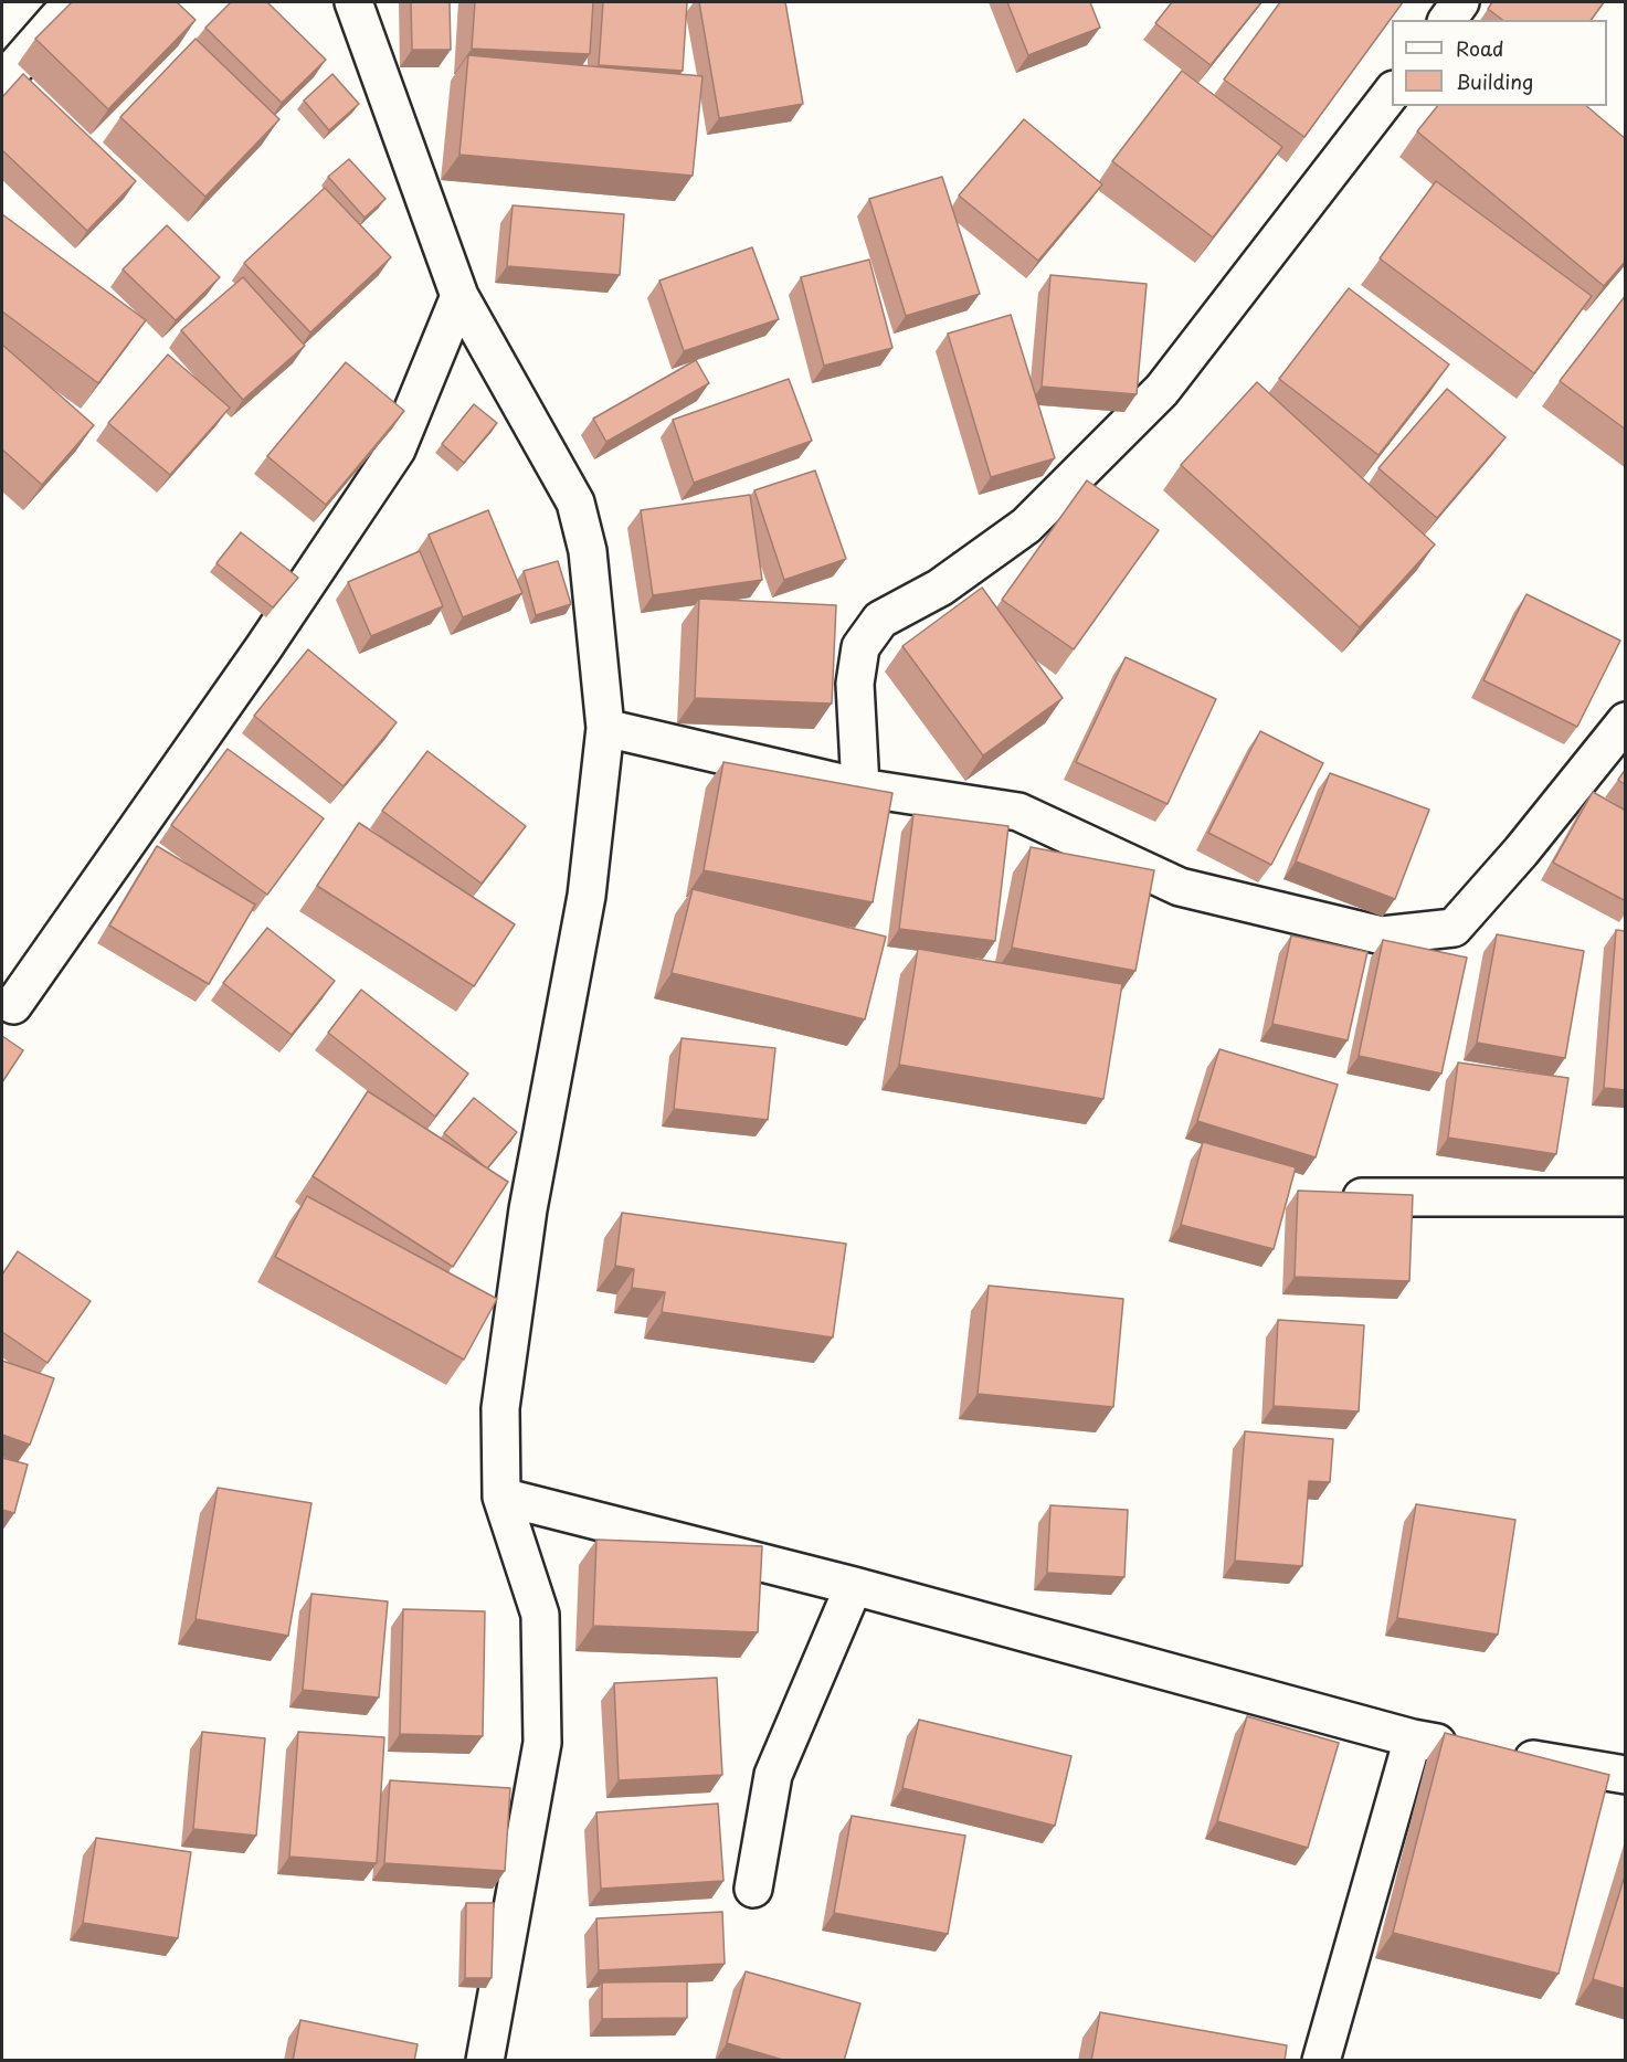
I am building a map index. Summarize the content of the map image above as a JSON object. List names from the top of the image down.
{
  "legend": ["Road", "Building"]
}
